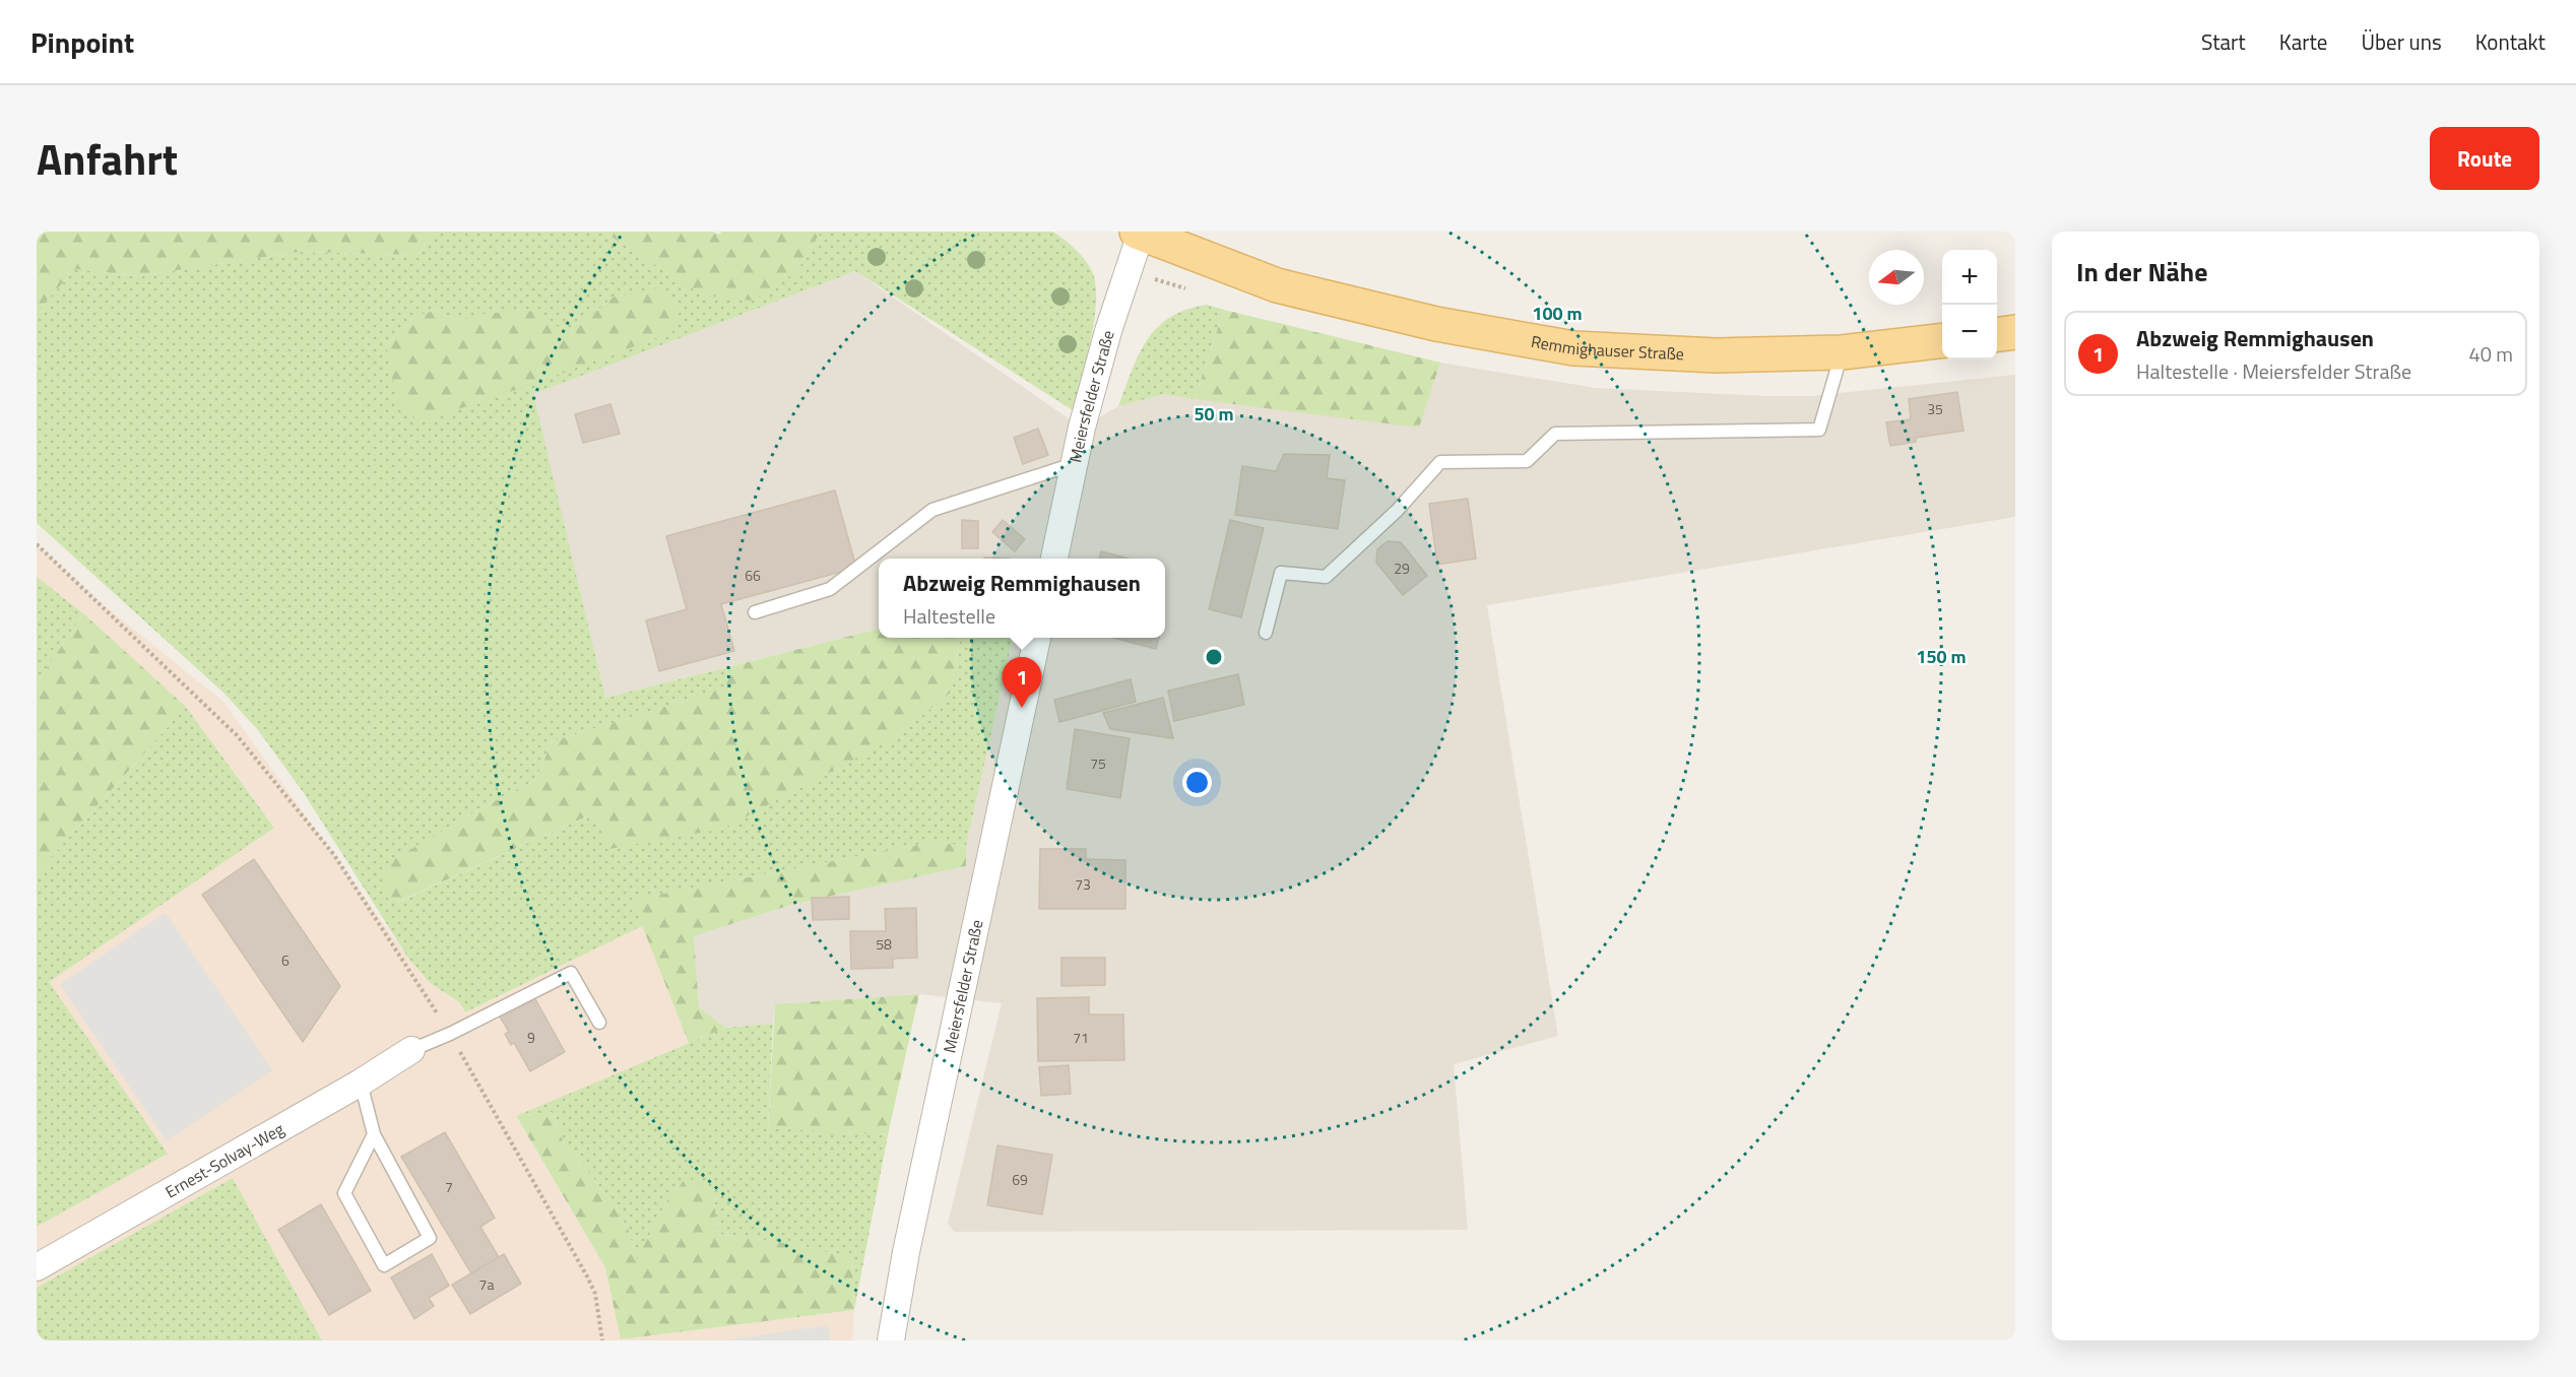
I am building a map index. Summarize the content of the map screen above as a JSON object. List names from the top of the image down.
{
  "streets": {
    "main road": ["Remmighauser Straße"],
    "street": ["Meiersfelder Straße", "Ernest-Solvay-Weg"]
  },
  "crossings": [
    ["Remmighauser Straße", "Meiersfelder Straße"]
  ],
  "house_numbers": [
    "35",
    "29",
    "66",
    "75",
    "73",
    "58",
    "6",
    "9",
    "71",
    "69",
    "7",
    "7a"
  ],
  "north": "left",
  "page": {
    "header": "Pinpoint",
    "nav": [
      "Start",
      "Karte",
      "Über uns",
      "Kontakt"
    ],
    "title": "Anfahrt",
    "buttons": "Route",
    "heading": "In der Nähe",
    "map_buttons": ["+", "−"],
    "list": [
      {
        "mark": "1",
        "name": "Abzweig Remmighausen",
        "note": "Haltestelle · Meiersfelder Straße",
        "value": "40 m"
      }
    ],
    "popup": ["Abzweig Remmighausen", "Haltestelle"],
    "pins": "1"
  },
  "rings": ["100 m", "50 m", "150 m"]
}
